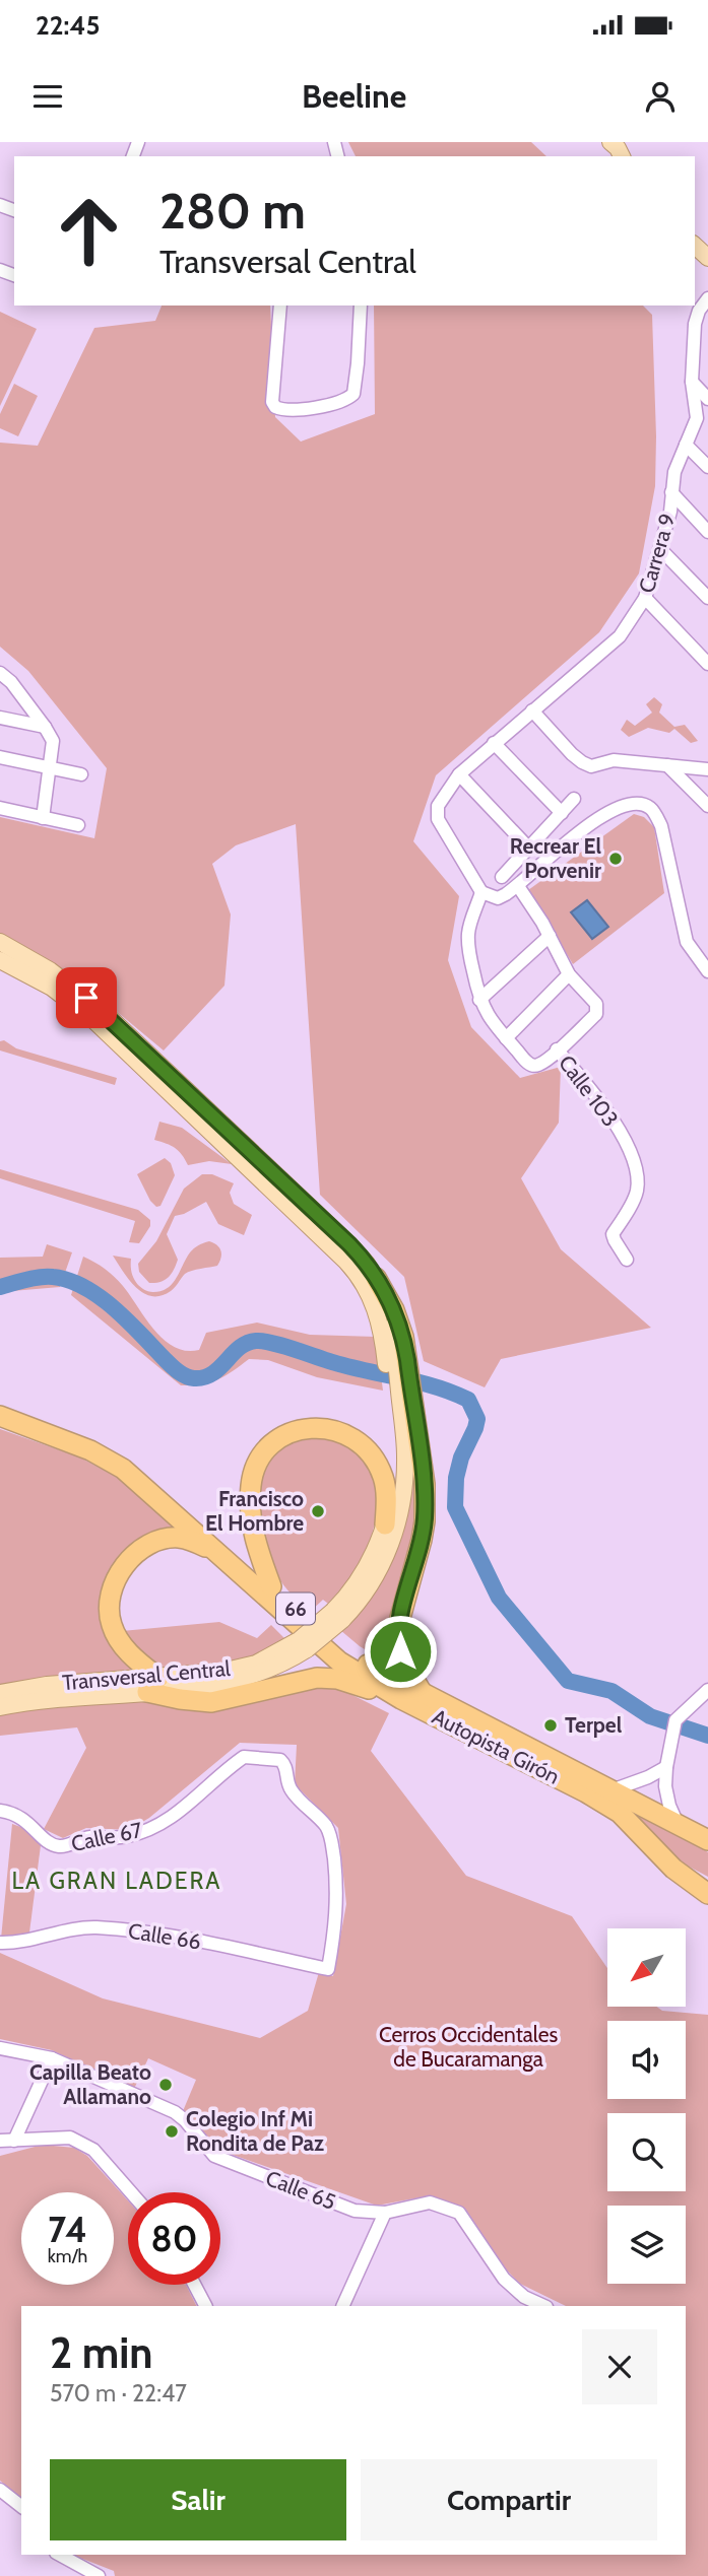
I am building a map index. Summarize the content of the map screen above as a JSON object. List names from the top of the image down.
{
  "streets": {
    "highway": ["66", "Autopista Girón"],
    "main road": ["Transversal Central"],
    "street": [
      "Carrera 9",
      "Calle 103",
      "Calle 67",
      "Calle 66",
      "Calle 65"
    ]
  },
  "crossings": [
    ["Carrera 9", "Calle 103"],
    ["Calle 67", "Calle 66"]
  ],
  "districts": ["LA GRAN LADERA"],
  "parks": ["Cerros Occidentales de Bucaramanga"],
  "places": [
    "Recrear El Porvenir",
    "Francisco El Hombre",
    "Terpel",
    "Capilla Beato Allamano",
    "Colegio Inf Mi Rondita de Paz"
  ],
  "north": "bottom left",
  "page": {
    "status": "22:45",
    "header": "Beeline",
    "turn": ["280 m", "Transversal Central"],
    "speed": "74 km/h",
    "limit": "80",
    "heading": ["2 min", "570 m · 22:47"],
    "buttons": ["Salir", "Compartir"]
  }
}
